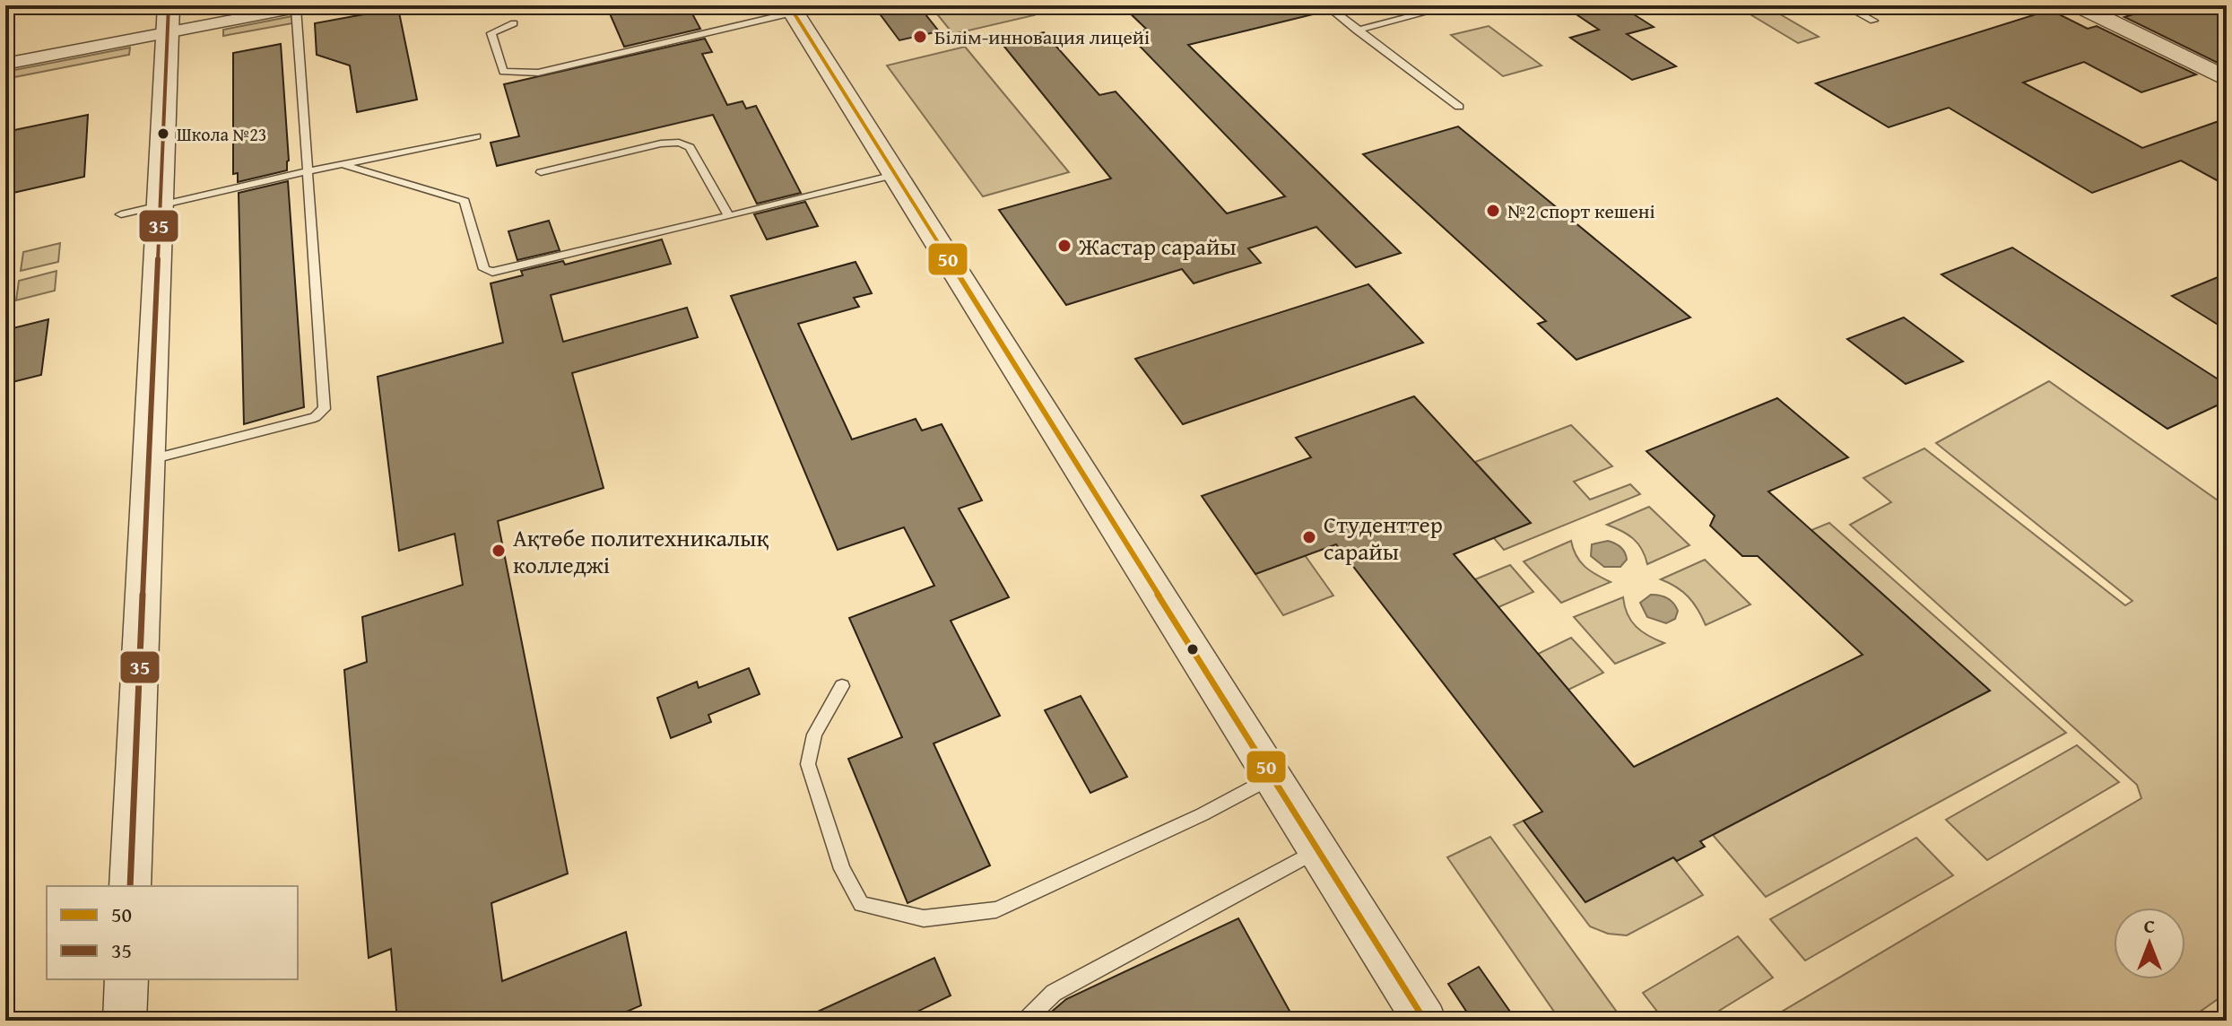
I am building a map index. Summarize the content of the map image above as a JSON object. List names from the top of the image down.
{
  "places": [
    "Білім-инновация лицейі",
    "Школа №23",
    "№2 спорт кешені",
    "Жастар сарайы",
    "Студенттер сарайы",
    "Ақтөбе политехникалық колледжі"
  ],
  "lines": ["transit line 50", "transit line 35"],
  "legend": ["50", "35"],
  "north": "top"
}
